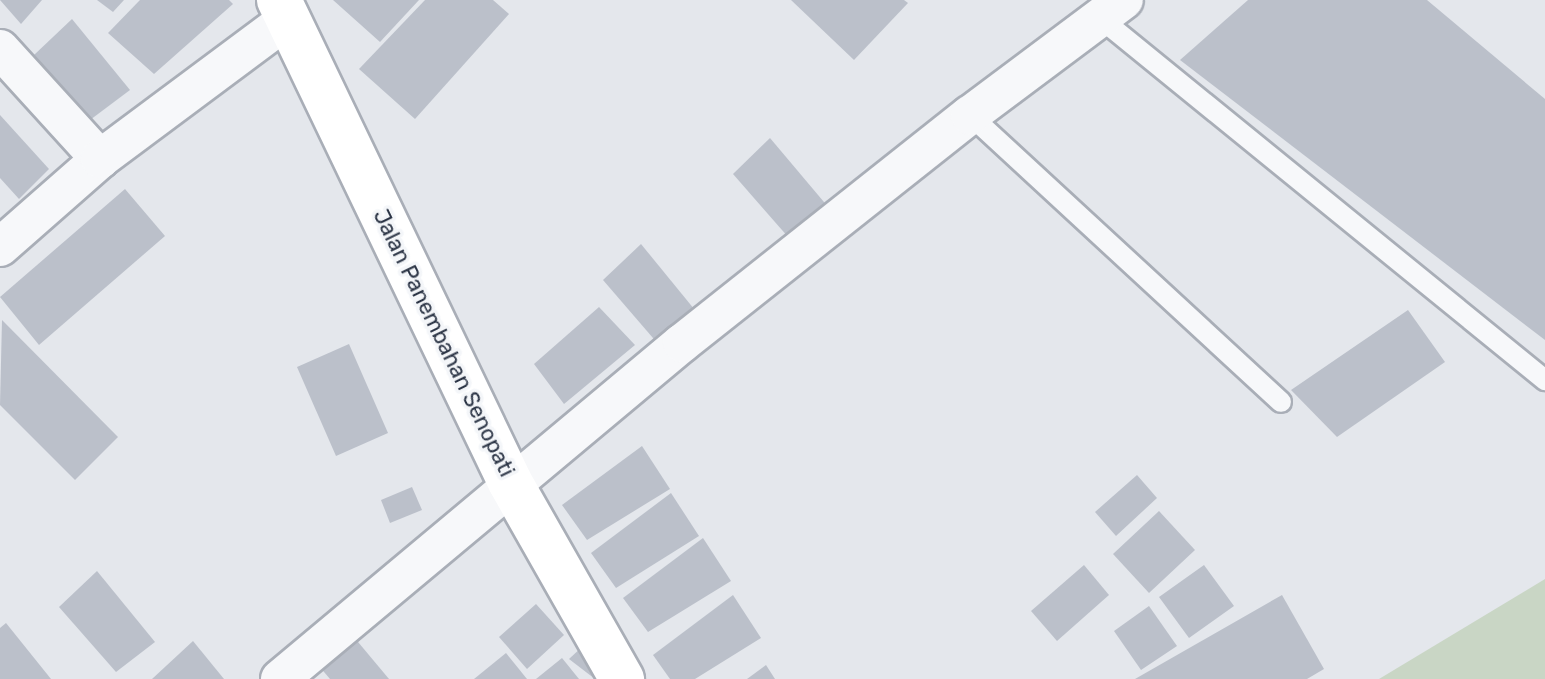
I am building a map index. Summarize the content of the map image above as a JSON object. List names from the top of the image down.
{
  "streets": {
    "main road": ["Jalan Panembahan Senopati"]
  }
}
